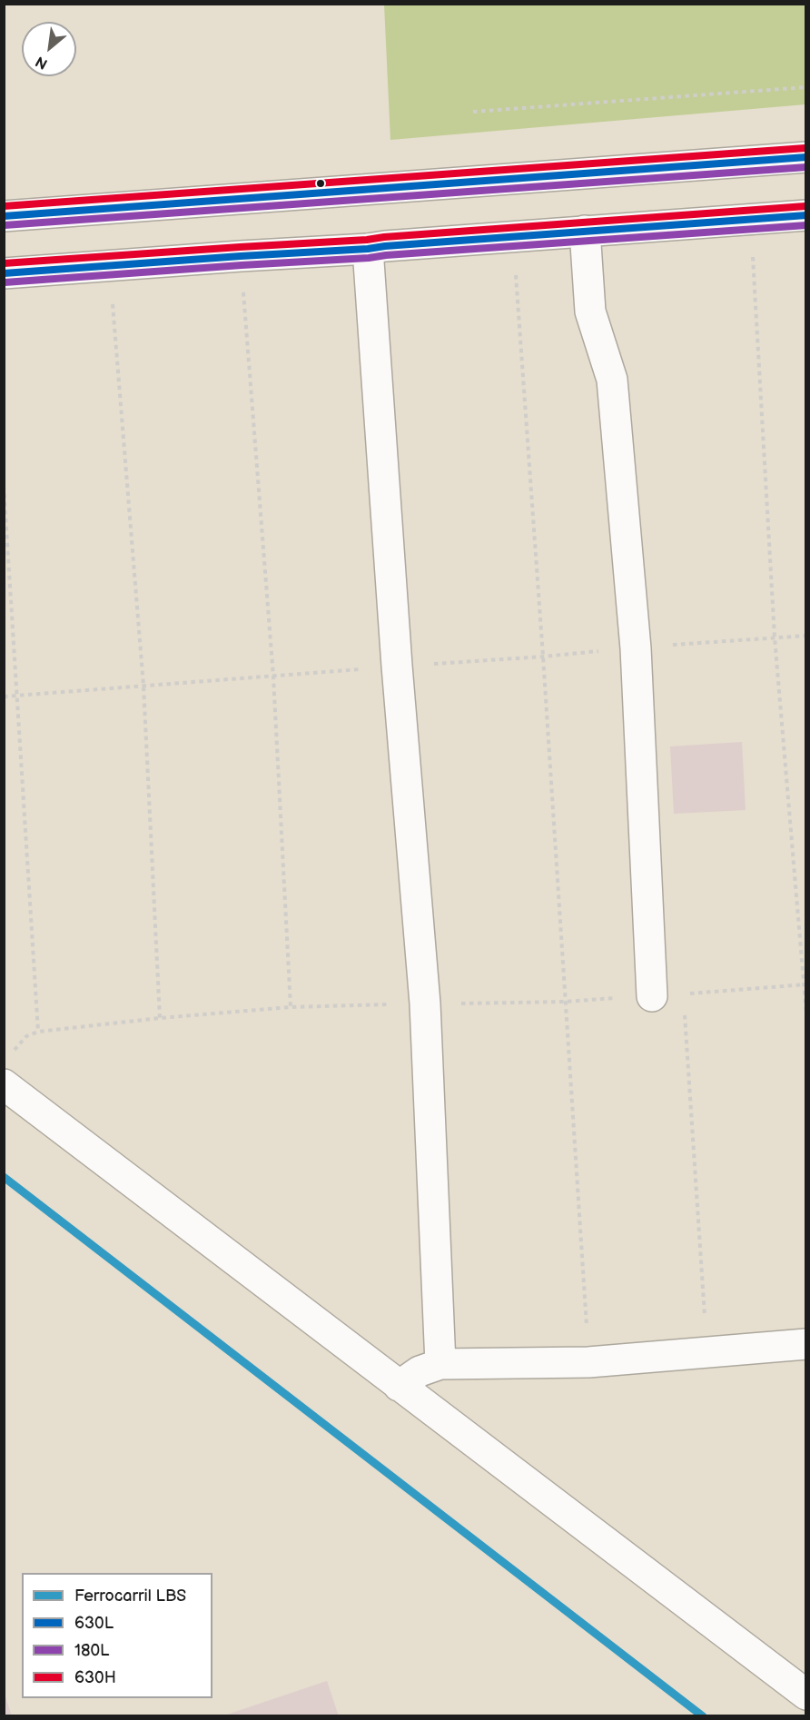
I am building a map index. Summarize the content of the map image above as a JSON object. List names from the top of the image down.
{
  "lines": [
    "transit line 630H",
    "transit line 630L",
    "transit line 180L",
    "rail line LBS"
  ],
  "legend": [
    "Ferrocarril LBS",
    "630L",
    "180L",
    "630H"
  ],
  "north": "bottom left"
}
